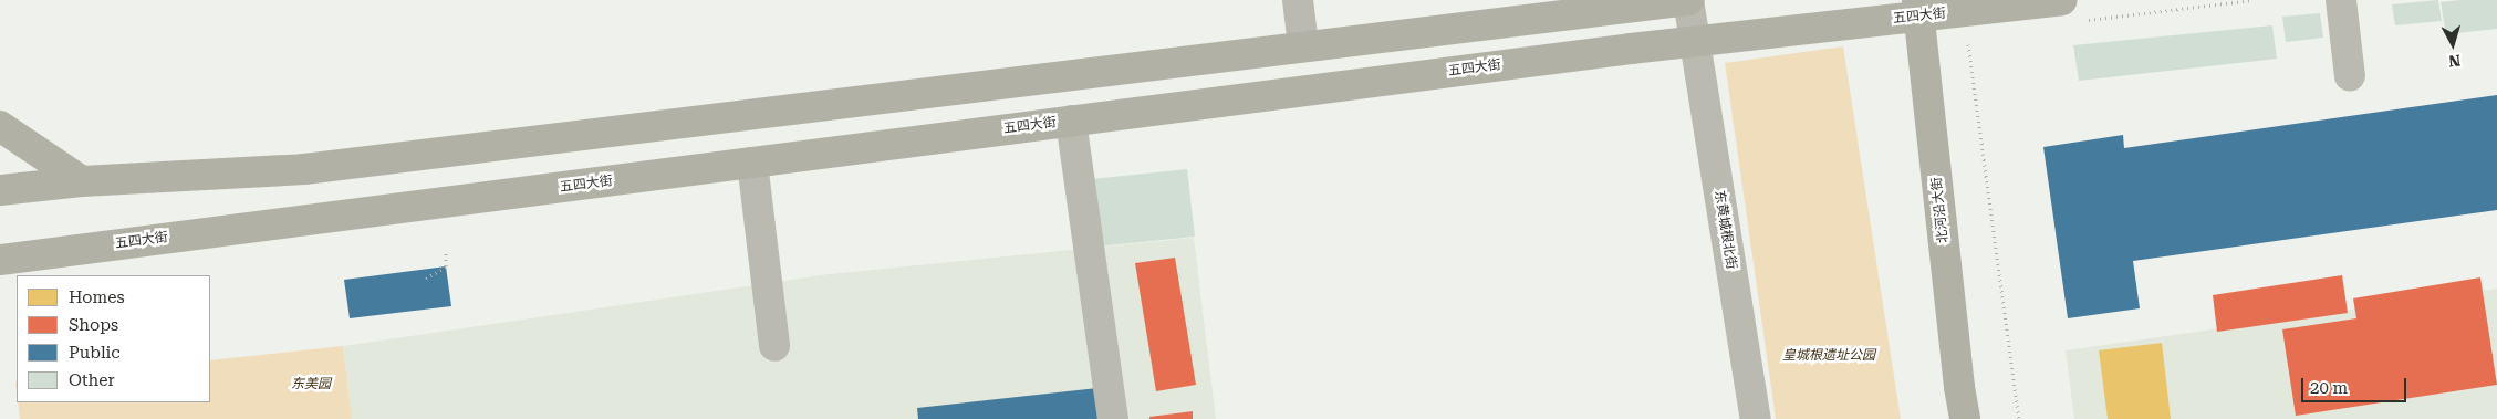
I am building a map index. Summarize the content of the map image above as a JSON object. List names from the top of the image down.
{
  "streets": {
    "main road": ["五四大街", "北河沿大街"],
    "street": ["东黄城根北街"]
  },
  "crossings": [
    ["五四大街", "北河沿大街"],
    ["五四大街", "东黄城根北街"]
  ],
  "parks": ["皇城根遗址公园", "东美园"],
  "legend": [
    "Homes",
    "Shops",
    "Public",
    "Other"
  ],
  "scale_bar": "20 m",
  "north": "bottom"
}
